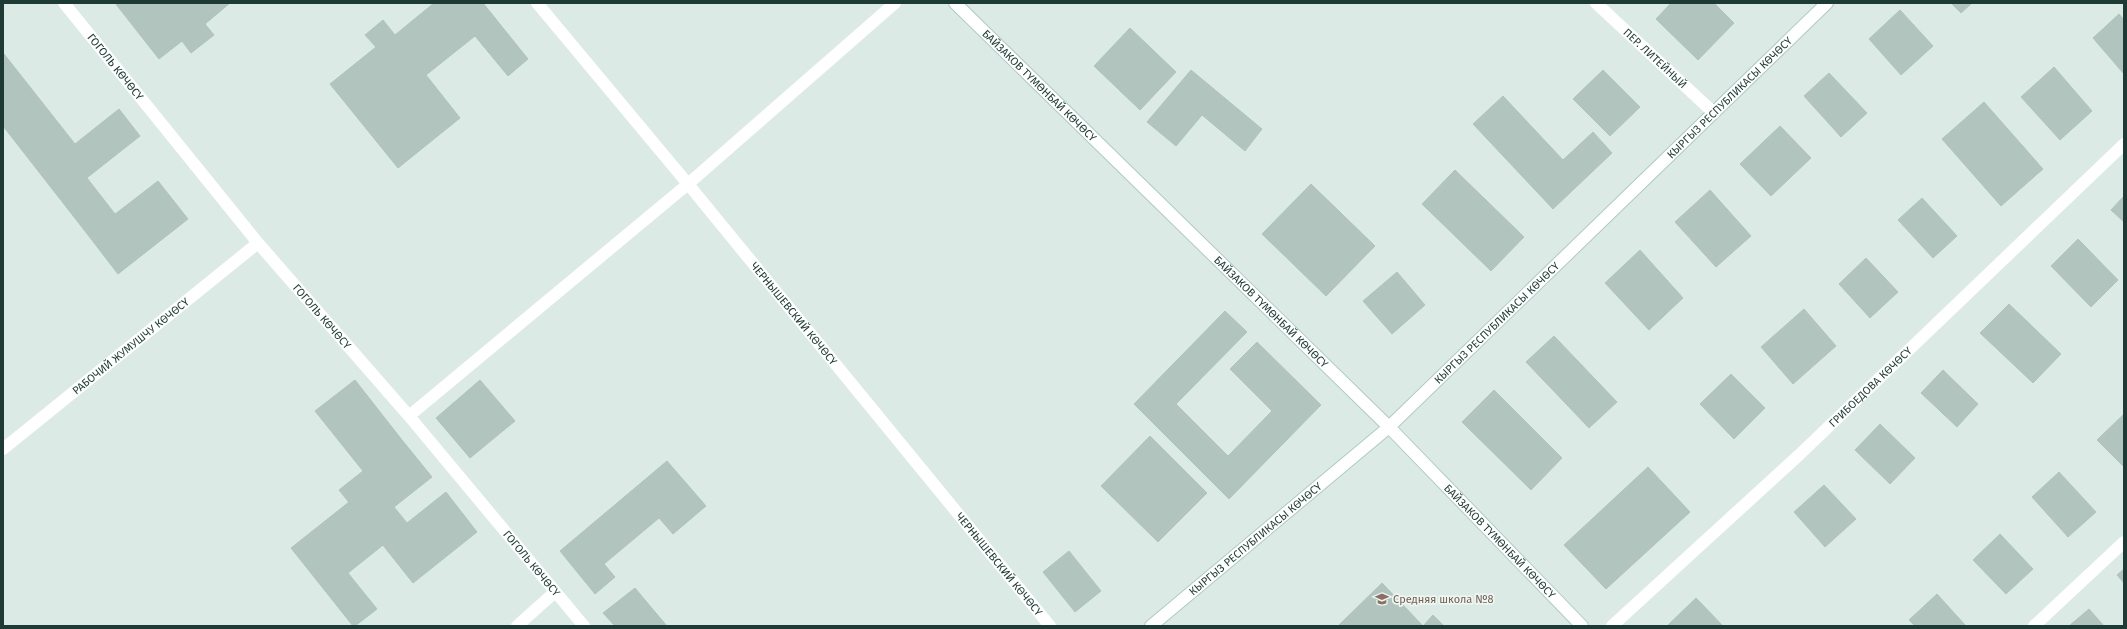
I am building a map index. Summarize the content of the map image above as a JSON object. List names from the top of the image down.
{
  "streets": {
    "street": [
      "ПЕР. ЛИТЕЙНЫЙ",
      "ГОГОЛЬ КӨЧӨСҮ",
      "БАЙЗАКОВ ТҮМӨНБАЙ КӨЧӨСҮ",
      "КЫРГЫЗ РЕСПУБЛИКАСЫ КӨЧӨСҮ",
      "ЧЕРНЫШЕВСКИЙ КӨЧӨСҮ",
      "РАБОЧИЙ ЖУМУШЧУ КӨЧӨСҮ",
      "ГРИБОЕДОВА КӨЧӨСҮ"
    ]
  },
  "crossings": [
    ["ПЕР. ЛИТЕЙНЫЙ", "КЫРГЫЗ РЕСПУБЛИКАСЫ КӨЧӨСҮ"],
    ["ГОГОЛЬ КӨЧӨСҮ", "РАБОЧИЙ ЖУМУШЧУ КӨЧӨСҮ"],
    ["БАЙЗАКОВ ТҮМӨНБАЙ КӨЧӨСҮ", "КЫРГЫЗ РЕСПУБЛИКАСЫ КӨЧӨСҮ"]
  ],
  "places": {
    "school or university": ["Средняя школа №8"]
  }
}
